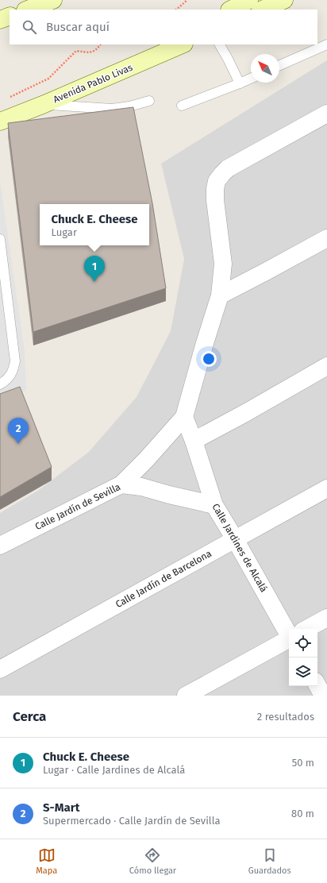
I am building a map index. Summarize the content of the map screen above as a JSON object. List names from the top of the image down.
{
  "streets": {
    "main road": ["Avenida Pablo Livas"],
    "street": ["Calle Jardín de Sevilla", "Calle Jardines de Alcalá", "Calle Jardín de Barcelona"]
  },
  "crossings": [
    ["Calle Jardín de Sevilla", "Calle Jardines de Alcalá"],
    ["Calle Jardines de Alcalá", "Calle Jardín de Barcelona"]
  ],
  "north": "top left",
  "page": {
    "search": "Buscar aquí",
    "popup": ["Chuck E. Cheese", "Lugar"],
    "pins": ["1", "2"],
    "heading": ["Cerca", "2 resultados"],
    "list": [
      {
        "mark": "1",
        "name": "Chuck E. Cheese",
        "note": "Lugar · Calle Jardines de Alcalá",
        "value": "50 m"
      },
      {
        "mark": "2",
        "name": "S-Mart",
        "note": "Supermercado · Calle Jardín de Sevilla",
        "value": "80 m"
      }
    ],
    "nav": ["Mapa", "Cómo llegar", "Guardados"]
  }
}
